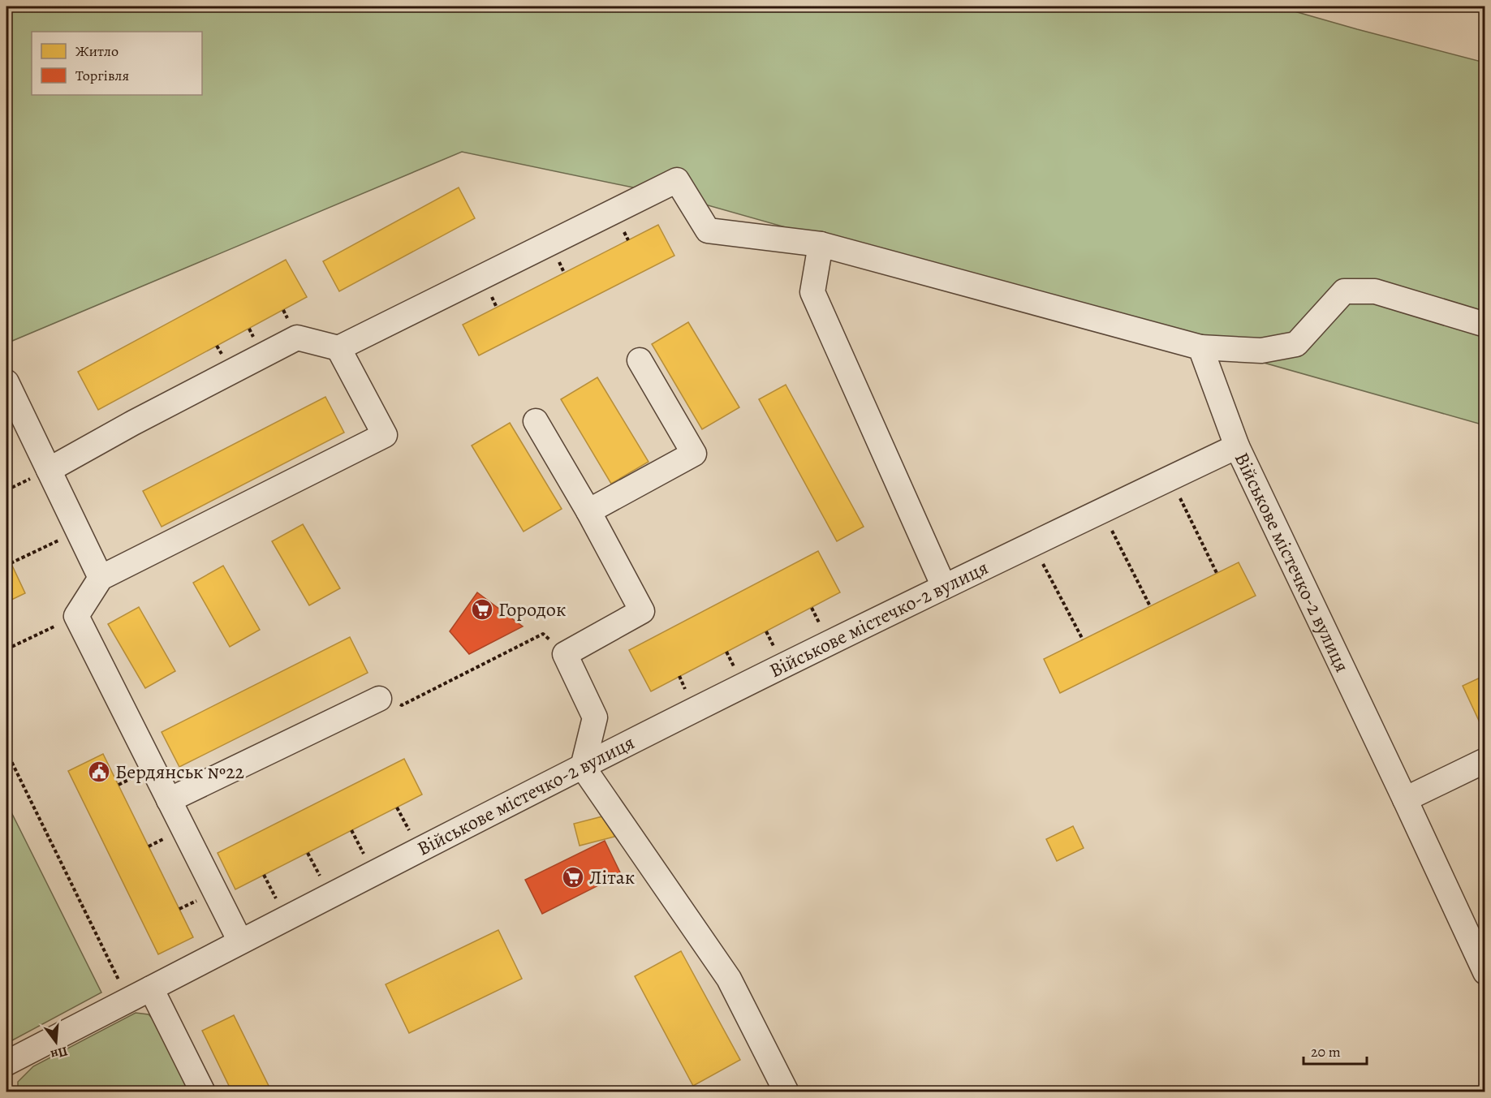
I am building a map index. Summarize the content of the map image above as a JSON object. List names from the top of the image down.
{
  "streets": {
    "street": ["Військове містечко-2 вулиця"]
  },
  "places": {
    "supermarket": ["Городок", "Літак"],
    "public building": ["Бердянськ №22"]
  },
  "legend": ["Житло", "Торгівля"],
  "scale_bar": "20 m",
  "north": "bottom"
}
